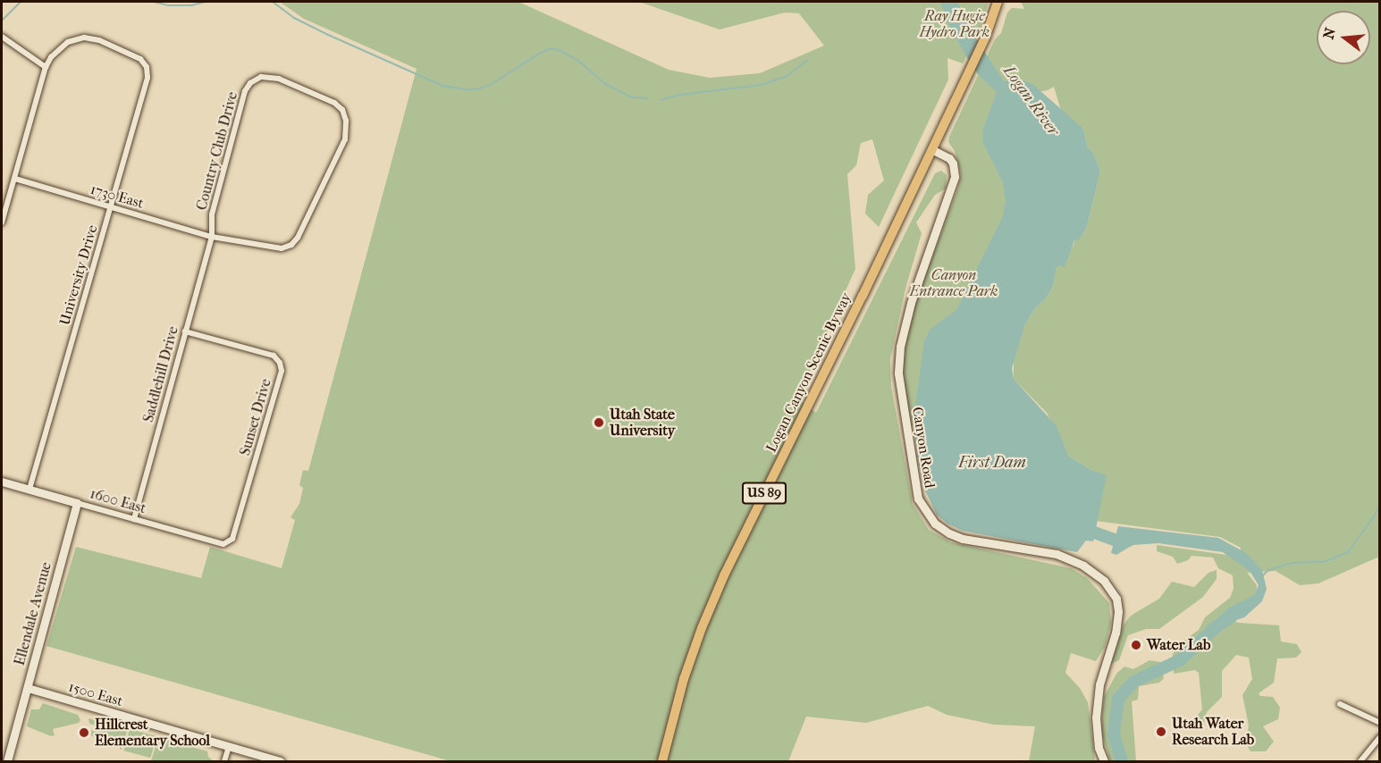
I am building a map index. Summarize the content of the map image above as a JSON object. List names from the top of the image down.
{
  "streets": {
    "main road": ["Logan Canyon Scenic Byway", "US 89"],
    "street": [
      "Country Club Drive",
      "1730 East",
      "University Drive",
      "Saddlehill Drive",
      "Sunset Drive",
      "Canyon Road",
      "1600 East",
      "Ellendale Avenue",
      "1500 East"
    ]
  },
  "crossings": [
    ["Country Club Drive", "1730 East"],
    ["Country Club Drive", "Saddlehill Drive"],
    ["1730 East", "University Drive"],
    ["1730 East", "Saddlehill Drive"],
    ["University Drive", "1600 East"],
    ["Logan Canyon Scenic Byway", "Canyon Road"],
    ["Saddlehill Drive", "Sunset Drive"],
    ["Saddlehill Drive", "1600 East"],
    ["Sunset Drive", "1600 East"],
    ["1600 East", "Ellendale Avenue"],
    ["Ellendale Avenue", "1500 East"]
  ],
  "water": ["Logan River", "First Dam"],
  "parks": ["Ray Hugie Hydro Park", "Canyon Entrance Park"],
  "places": [
    "Utah State University",
    "Water Lab",
    "Utah Water Research Lab",
    "Hillcrest Elementary School"
  ],
  "north": "left"
}
